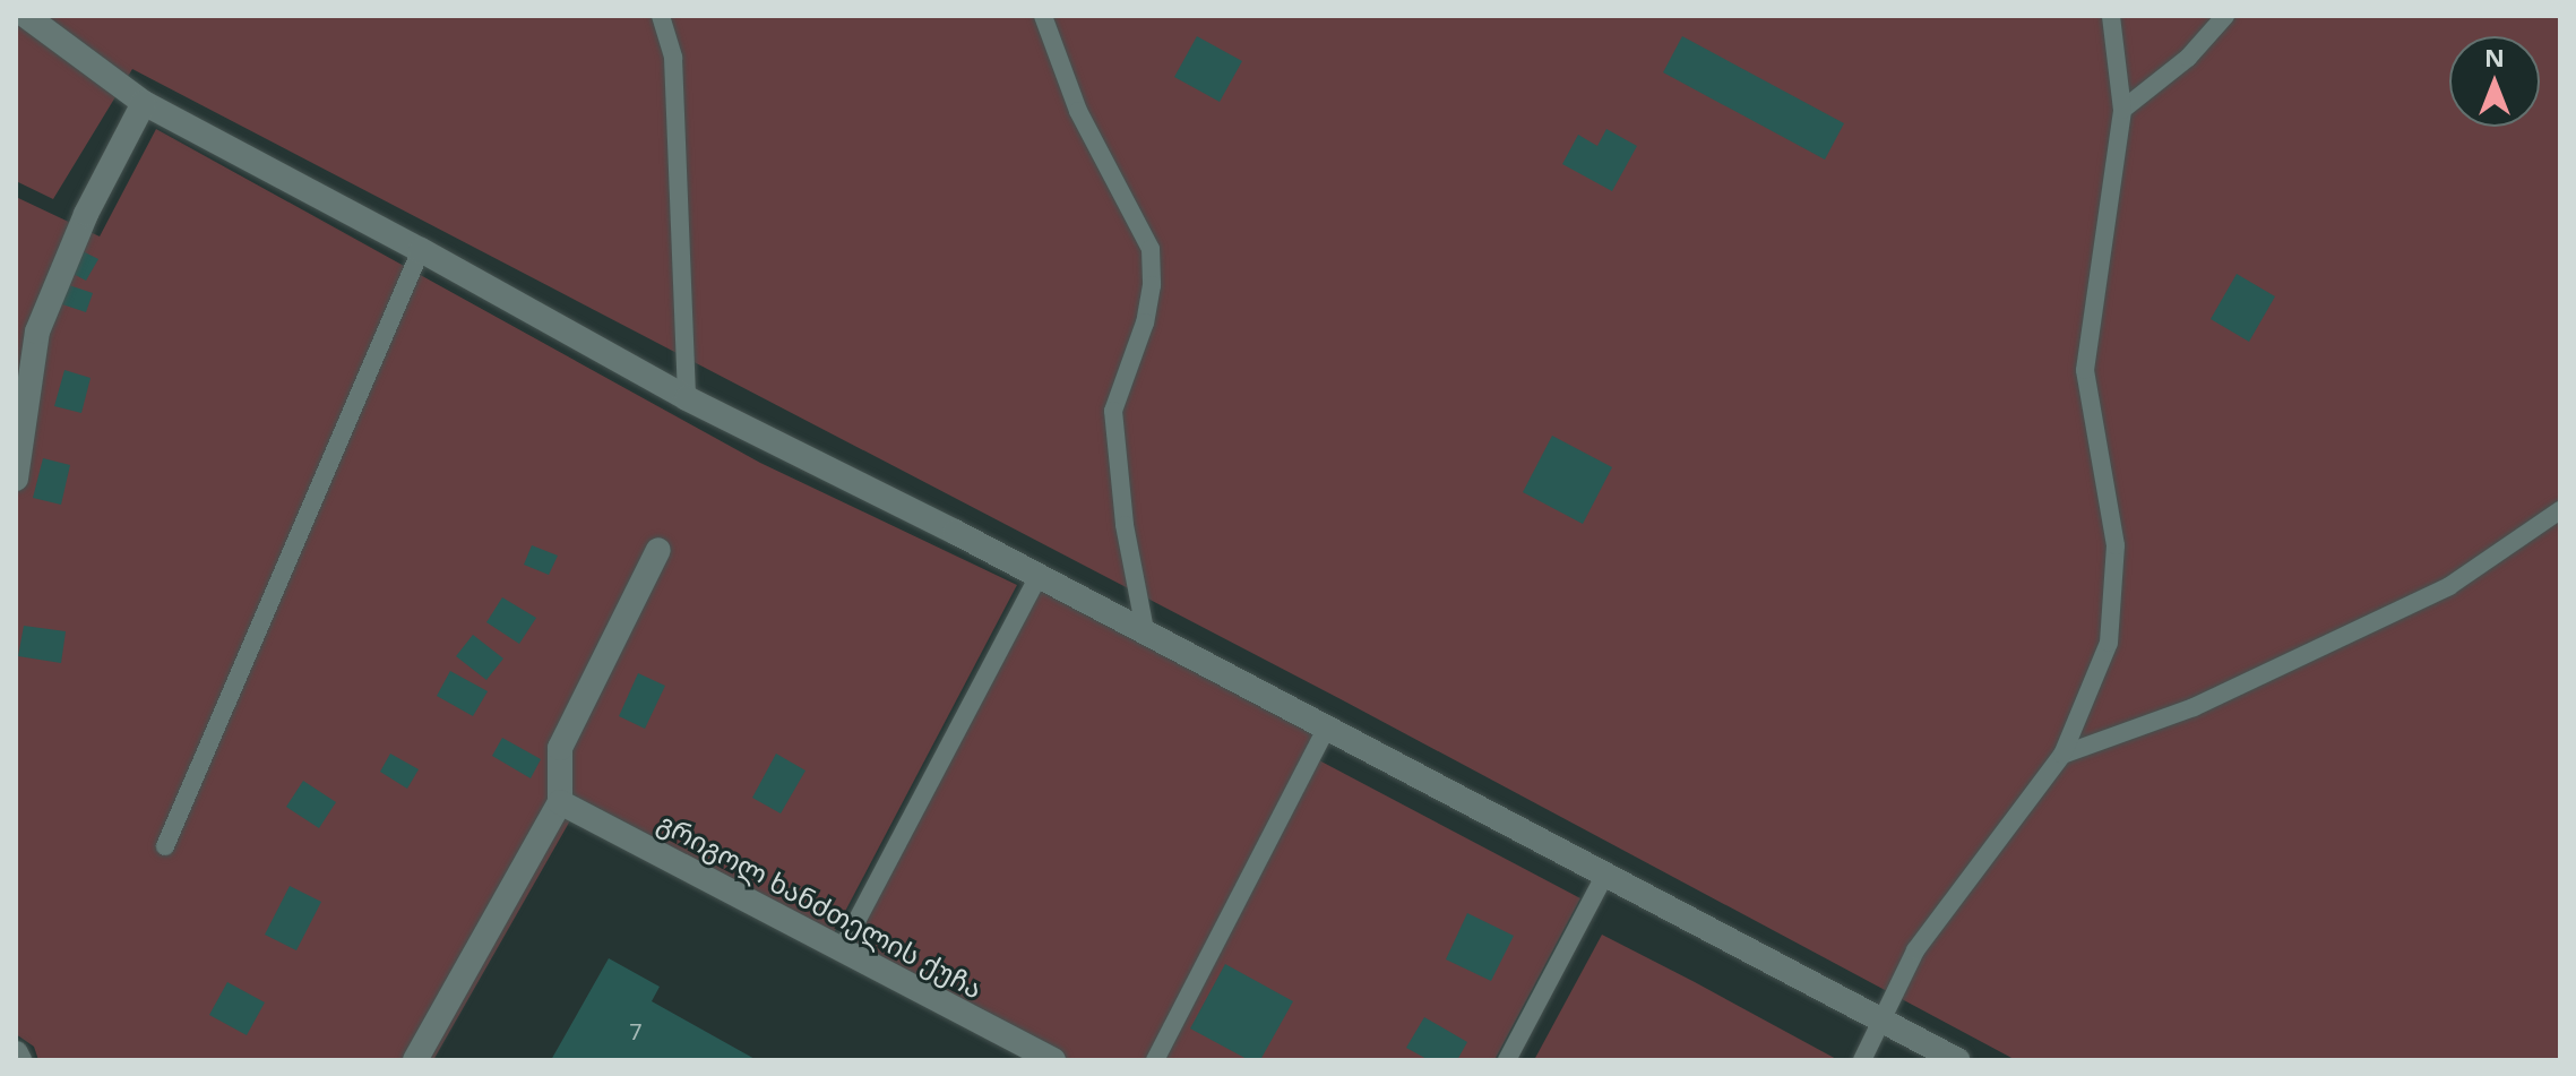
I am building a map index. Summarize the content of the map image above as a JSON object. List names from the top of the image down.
{
  "streets": {
    "street": ["გრიგოლ ხანძთელის ქუჩა"]
  },
  "house_numbers": ["7"],
  "north": "top"
}
